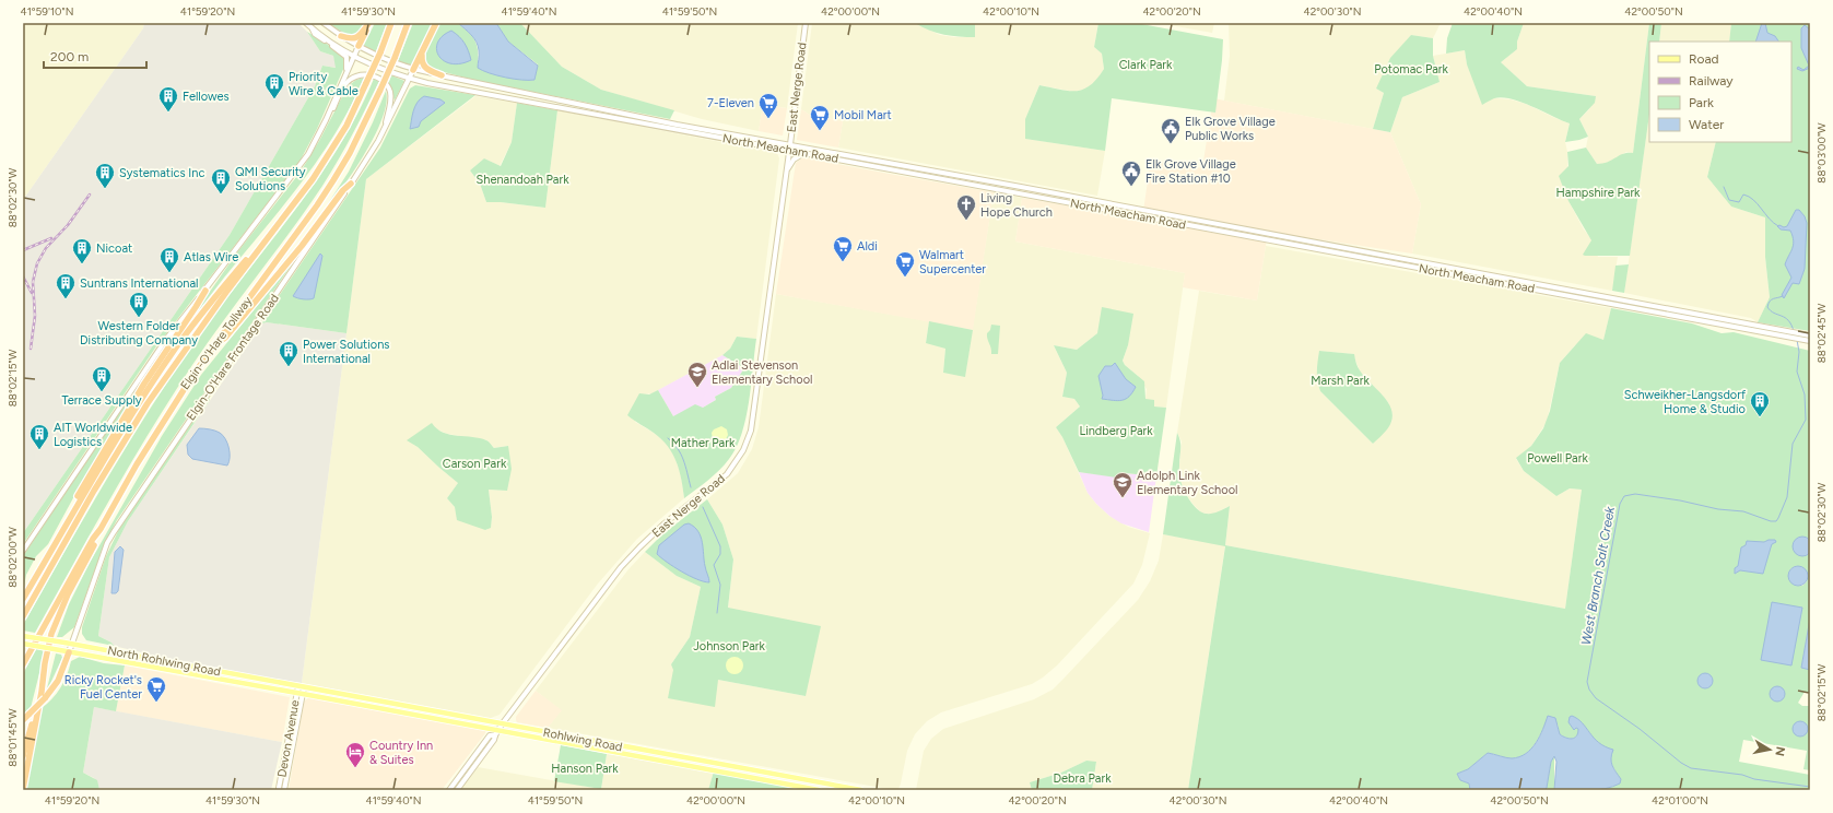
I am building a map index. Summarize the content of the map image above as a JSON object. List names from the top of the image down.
{
  "streets": {
    "highway": ["Elgin-O'Hare Tollway"],
    "main road": [
      "East Nerge Road",
      "North Meacham Road",
      "Elgin-O'Hare Frontage Road",
      "North Rohlwing Road",
      "Devon Avenue",
      "Rohlwing Road"
    ]
  },
  "crossings": [
    ["East Nerge Road", "North Meacham Road"],
    ["East Nerge Road", "Rohlwing Road"],
    ["North Meacham Road", "Elgin-O'Hare Frontage Road"],
    ["Elgin-O'Hare Frontage Road", "North Rohlwing Road"],
    ["North Rohlwing Road", "Devon Avenue"],
    ["North Rohlwing Road", "Rohlwing Road"],
    ["Devon Avenue", "Rohlwing Road"]
  ],
  "water": ["West Branch Salt Creek"],
  "parks": [
    "Clark Park",
    "Potomac Park",
    "Shenandoah Park",
    "Hampshire Park",
    "Marsh Park",
    "Lindberg Park",
    "Mather Park",
    "Powell Park",
    "Carson Park",
    "Johnson Park",
    "Hanson Park",
    "Debra Park"
  ],
  "places": {
    "building": [
      "Priority Wire & Cable",
      "Fellowes",
      "Systematics Inc",
      "QMI Security Solutions",
      "Nicoat",
      "Atlas Wire",
      "Suntrans International",
      "Western Folder Distributing Company",
      "Power Solutions International",
      "Terrace Supply",
      "Schweikher-Langsdorf Home & Studio",
      "AIT Worldwide Logistics"
    ],
    "supermarket": [
      "7-Eleven",
      "Mobil Mart",
      "Aldi",
      "Walmart Supercenter",
      "Ricky Rocket's Fuel Center"
    ],
    "public building": ["Elk Grove Village Public Works", "Elk Grove Village Fire Station #10"],
    "church": ["Living Hope Church"],
    "school or university": ["Adlai Stevenson Elementary School", "Adolph Link Elementary School"],
    "hotel": ["Country Inn & Suites"]
  },
  "legend": [
    "Road",
    "Railway",
    "Park",
    "Water"
  ],
  "scale_bar": "200 m",
  "north": "right",
  "coordinates": [
    "41°59'10\"N",
    "41°59'20\"N",
    "41°59'30\"N",
    "41°59'40\"N",
    "41°59'50\"N",
    "42°00'00\"N",
    "42°00'10\"N",
    "42°00'20\"N",
    "42°00'30\"N",
    "42°00'40\"N",
    "42°00'50\"N",
    "88°03'00\"W",
    "88°02'30\"W",
    "88°02'45\"W",
    "88°02'15\"W",
    "88°02'00\"W",
    "88°01'45\"W",
    "42°01'00\"N"
  ]
}
